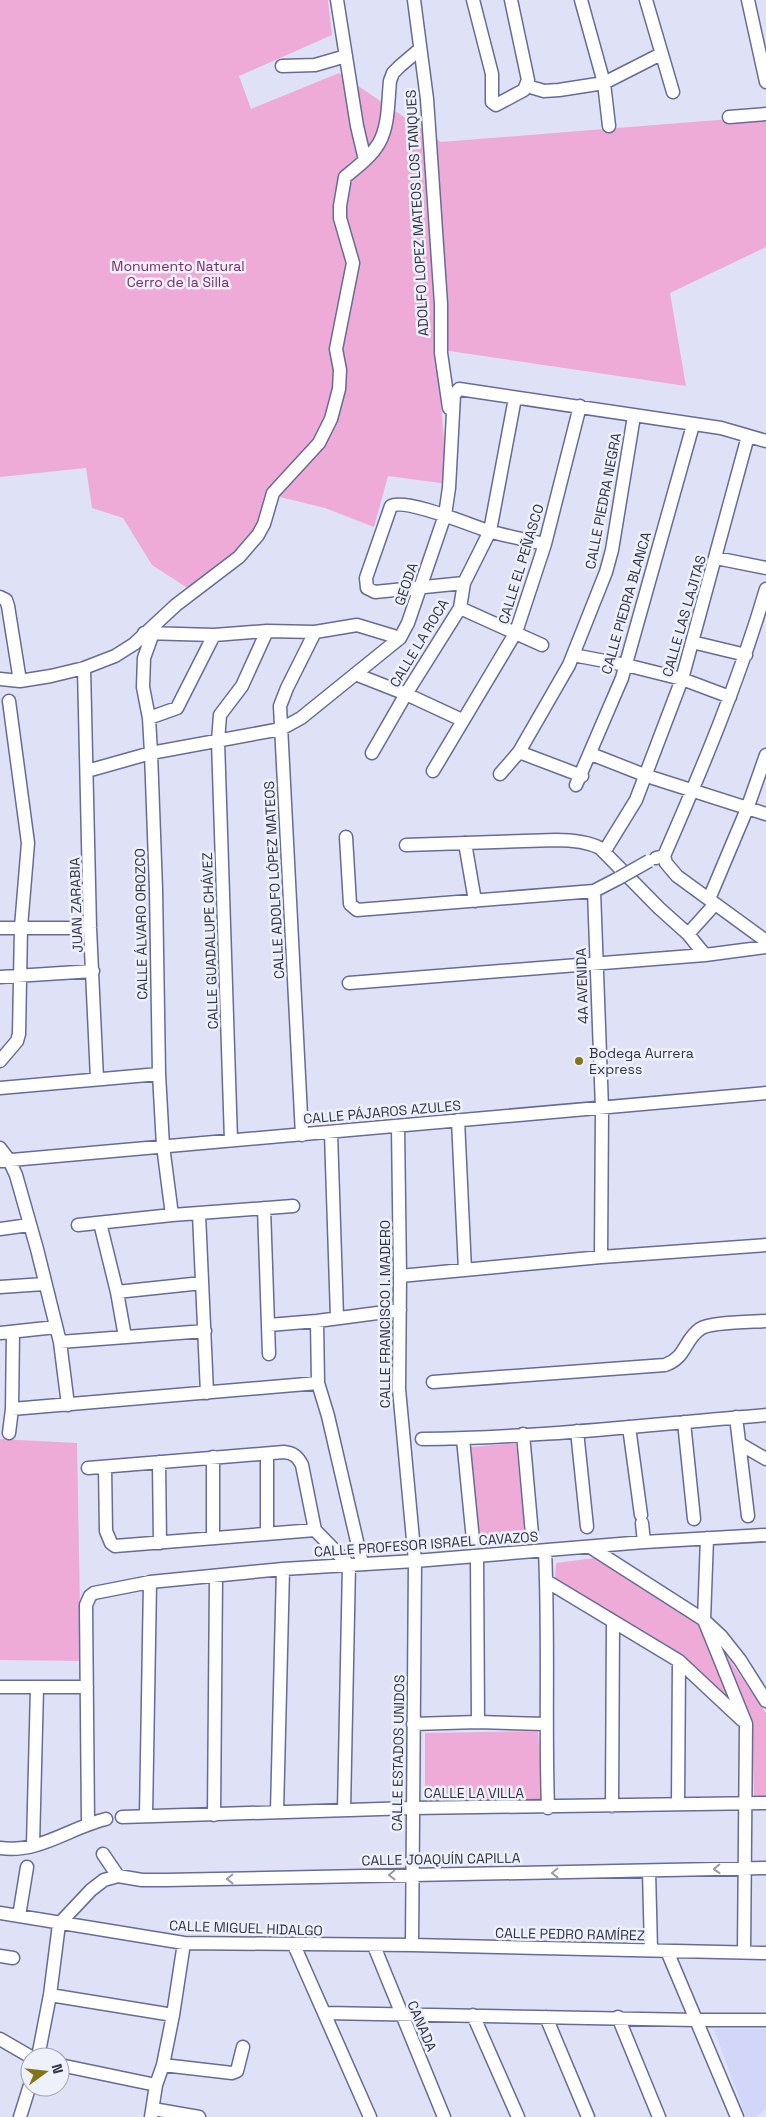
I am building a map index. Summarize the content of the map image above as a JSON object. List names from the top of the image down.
{
  "streets": {
    "street": [
      "ADOLFO LOPEZ MATEOS LOS TANQUES",
      "CALLE PIEDRA NEGRA",
      "CALLE EL PEÑASCO",
      "GEODA",
      "CALLE PIEDRA BLANCA",
      "CALLE LAS LAJITAS",
      "CALLE LA ROCA",
      "CALLE ADOLFO LÓPEZ MATEOS",
      "JUAN ZARABIA",
      "CALLE ÁLVARO OROZCO",
      "CALLE GUADALUPE CHÁVEZ",
      "4A AVENIDA",
      "CALLE PÁJAROS AZULES",
      "CALLE FRANCISCO I. MADERO",
      "CALLE PROFESOR ISRAEL CAVAZOS",
      "CALLE ESTADOS UNIDOS",
      "CALLE LA VILLA",
      "CALLE JOAQUÍN CAPILLA",
      "CALLE MIGUEL HIDALGO",
      "CALLE PEDRO RAMÍREZ",
      "CANADA"
    ]
  },
  "crossings": [
    ["ADOLFO LOPEZ MATEOS LOS TANQUES", "GEODA"],
    ["CALLE PIEDRA NEGRA", "CALLE PIEDRA BLANCA"],
    ["GEODA", "CALLE LA ROCA"],
    ["GEODA", "CALLE ADOLFO LÓPEZ MATEOS"],
    ["GEODA", "JUAN ZARABIA"],
    ["GEODA", "CALLE ÁLVARO OROZCO"],
    ["GEODA", "CALLE GUADALUPE CHÁVEZ"],
    ["CALLE ADOLFO LÓPEZ MATEOS", "CALLE PÁJAROS AZULES"],
    ["CALLE ÁLVARO OROZCO", "CALLE PÁJAROS AZULES"],
    ["CALLE GUADALUPE CHÁVEZ", "CALLE PÁJAROS AZULES"],
    ["4A AVENIDA", "CALLE PÁJAROS AZULES"],
    ["CALLE PÁJAROS AZULES", "CALLE FRANCISCO I. MADERO"],
    ["CALLE FRANCISCO I. MADERO", "CALLE PROFESOR ISRAEL CAVAZOS"],
    ["CALLE FRANCISCO I. MADERO", "CALLE ESTADOS UNIDOS"],
    ["CALLE PROFESOR ISRAEL CAVAZOS", "CALLE ESTADOS UNIDOS"],
    ["CALLE ESTADOS UNIDOS", "CALLE LA VILLA"],
    ["CALLE ESTADOS UNIDOS", "CALLE JOAQUÍN CAPILLA"],
    ["CALLE ESTADOS UNIDOS", "CALLE PEDRO RAMÍREZ"],
    ["CALLE MIGUEL HIDALGO", "CALLE PEDRO RAMÍREZ"],
    ["CALLE MIGUEL HIDALGO", "CANADA"],
    ["CALLE PEDRO RAMÍREZ", "CANADA"]
  ],
  "one_way": ["CALLE JOAQUÍN CAPILLA"],
  "parks": ["Monumento Natural Cerro de la Silla"],
  "places": ["Bodega Aurrera Express"],
  "north": "right"
}
